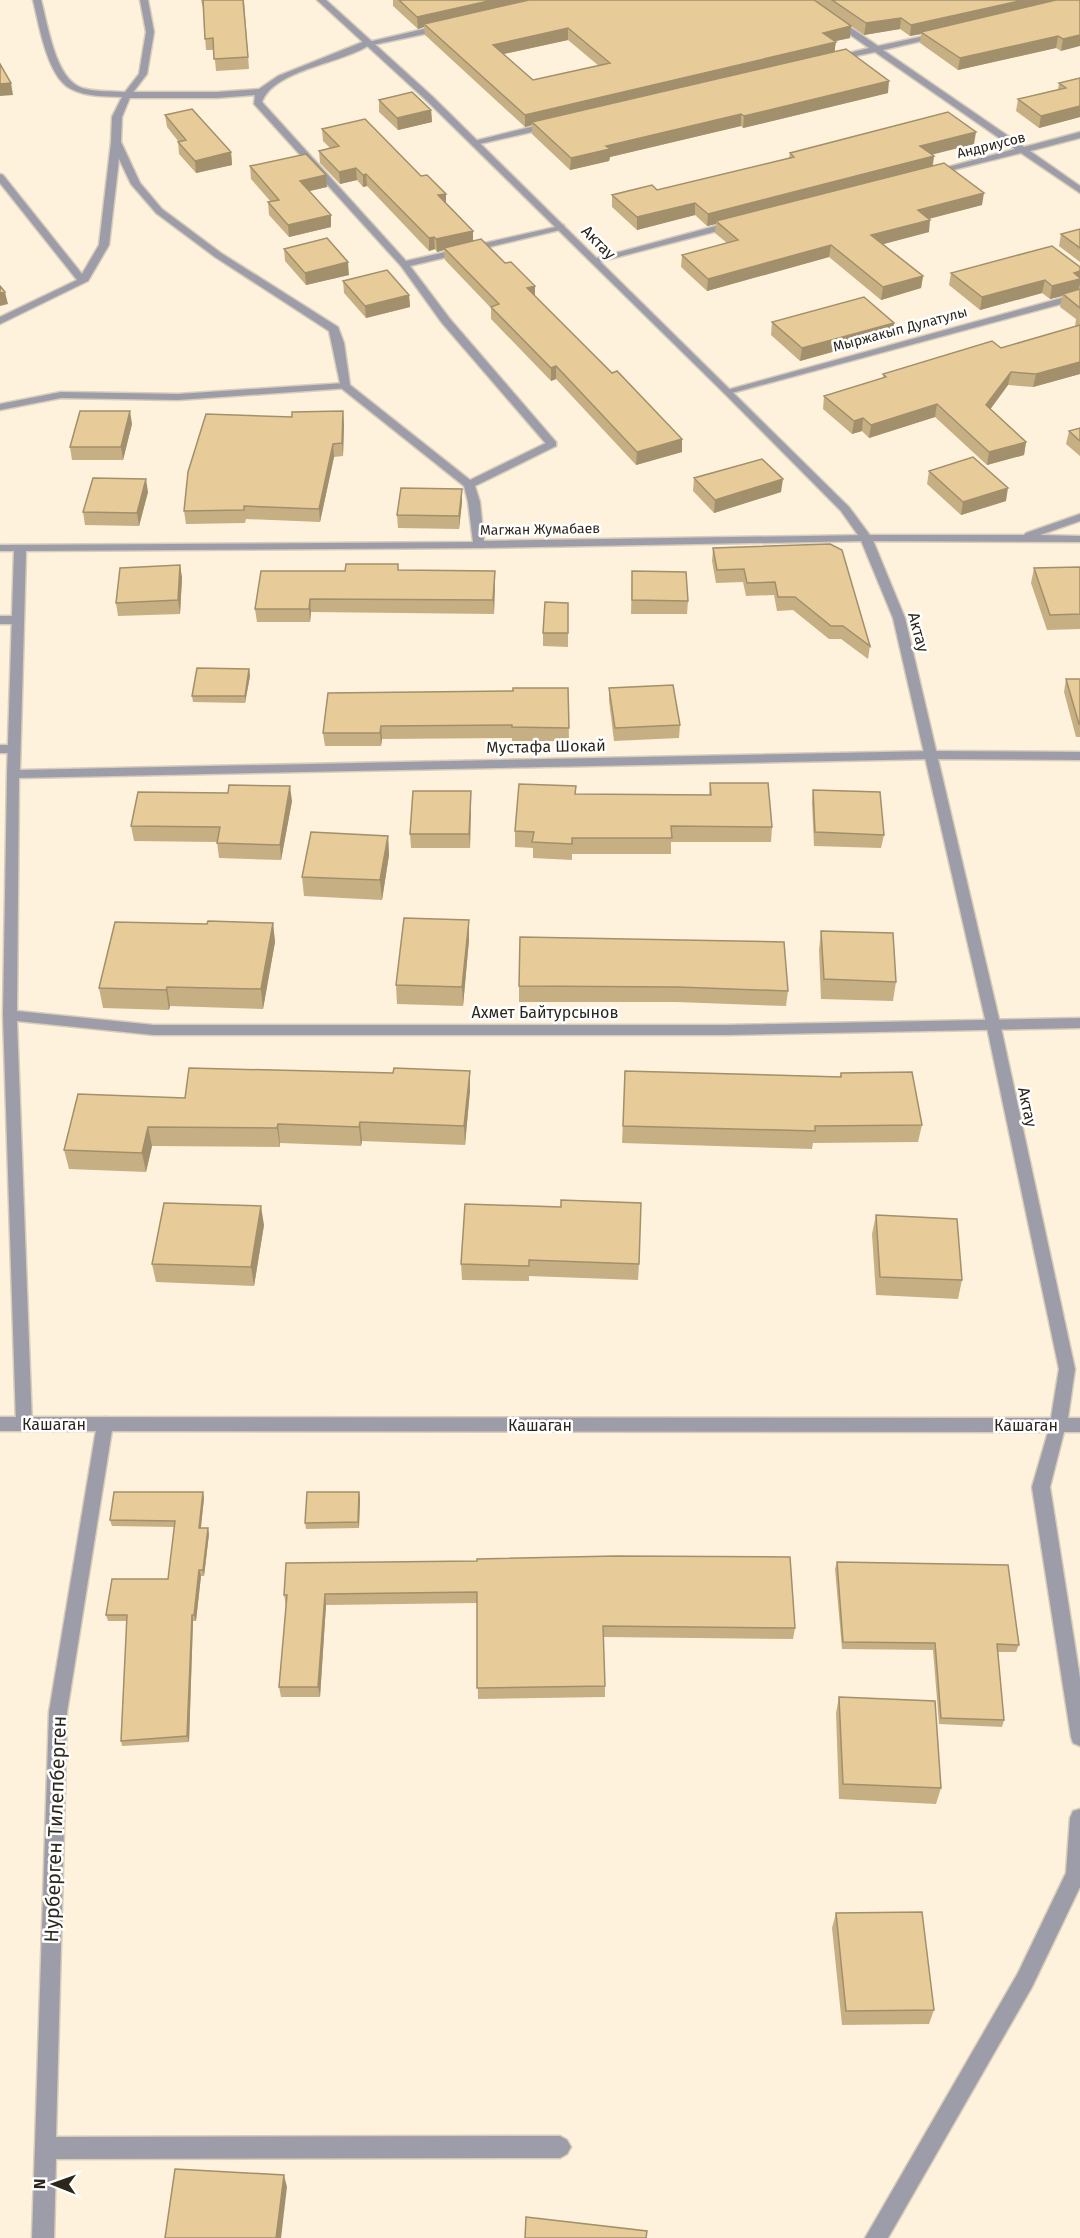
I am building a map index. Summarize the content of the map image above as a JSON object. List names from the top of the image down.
{
  "streets": {
    "street": [
      "Андриусов",
      "Актау",
      "Мыржакып Дулатулы",
      "Магжан Жумабаев",
      "Мустафа Шокай",
      "Ахмет Байтурсынов",
      "Кашаган",
      "Нурберген Тилепберген"
    ]
  },
  "crossings": [
    ["Актау", "Мыржакып Дулатулы"],
    ["Актау", "Магжан Жумабаев"],
    ["Актау", "Мустафа Шокай"],
    ["Актау", "Ахмет Байтурсынов"],
    ["Актау", "Кашаган"],
    ["Кашаган", "Нурберген Тилепберген"]
  ],
  "north": "left"
}
